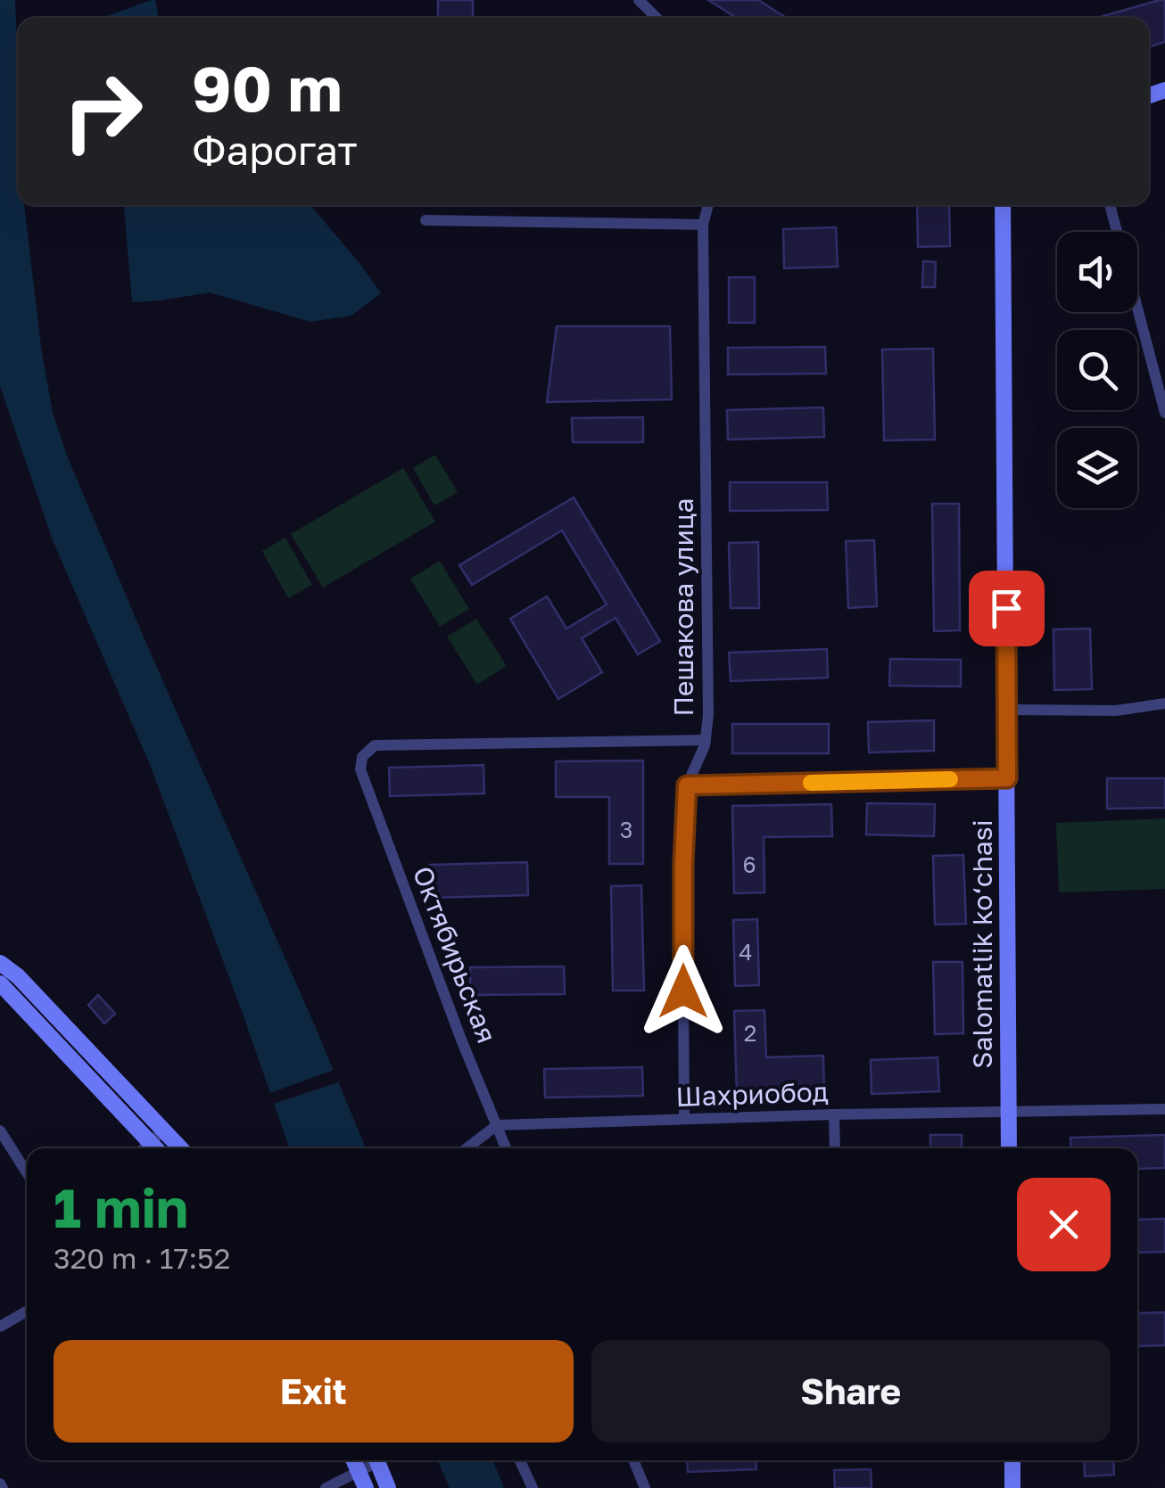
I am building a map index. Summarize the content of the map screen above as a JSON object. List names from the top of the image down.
{
  "streets": {
    "street": [
      "Пешакова улица",
      "Salomatlik ko‘chasi",
      "Октябирьская",
      "Шахриобод"
    ]
  },
  "crossings": [
    ["Пешакова улица", "Октябирьская"],
    ["Пешакова улица", "Шахриобод"],
    ["Salomatlik ko‘chasi", "Шахриобод"],
    ["Октябирьская", "Шахриобод"]
  ],
  "house_numbers": [
    "3",
    "6",
    "4",
    "2"
  ],
  "page": {
    "turn": ["90 m", "Фарогат"],
    "heading": ["1 min", "320 m · 17:52"],
    "buttons": ["Exit", "Share"]
  }
}
